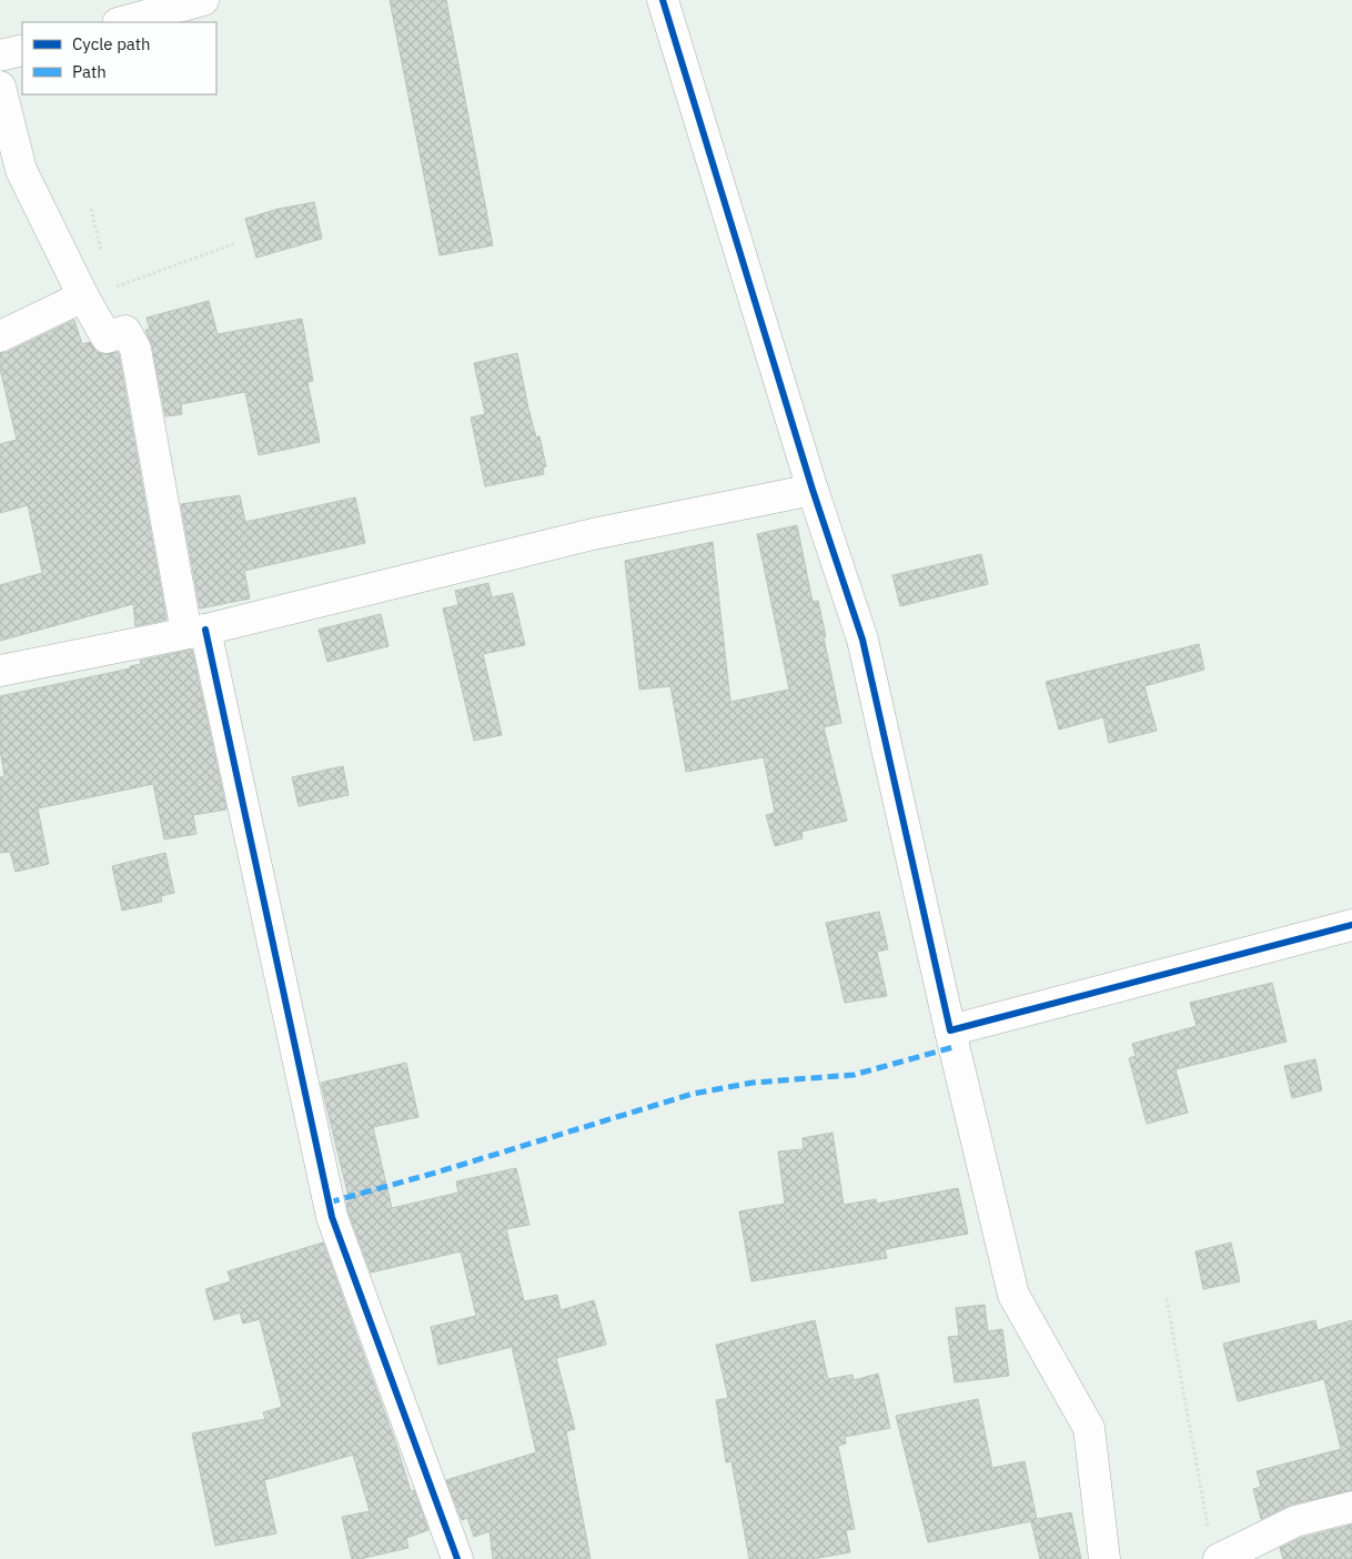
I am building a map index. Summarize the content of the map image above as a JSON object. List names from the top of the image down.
{
  "legend": ["Cycle path", "Path"]
}
